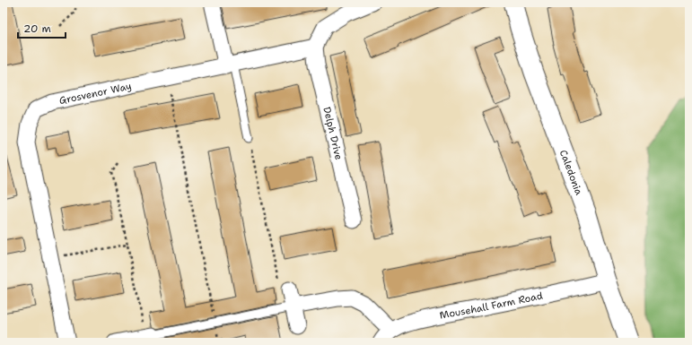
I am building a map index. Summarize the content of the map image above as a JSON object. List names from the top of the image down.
{
  "streets": {
    "street": [
      "Grosvenor Way",
      "Delph Drive",
      "Caledonia",
      "Mousehall Farm Road"
    ]
  },
  "crossings": [
    ["Grosvenor Way", "Delph Drive"],
    ["Caledonia", "Mousehall Farm Road"]
  ],
  "scale_bar": "20 m"
}
